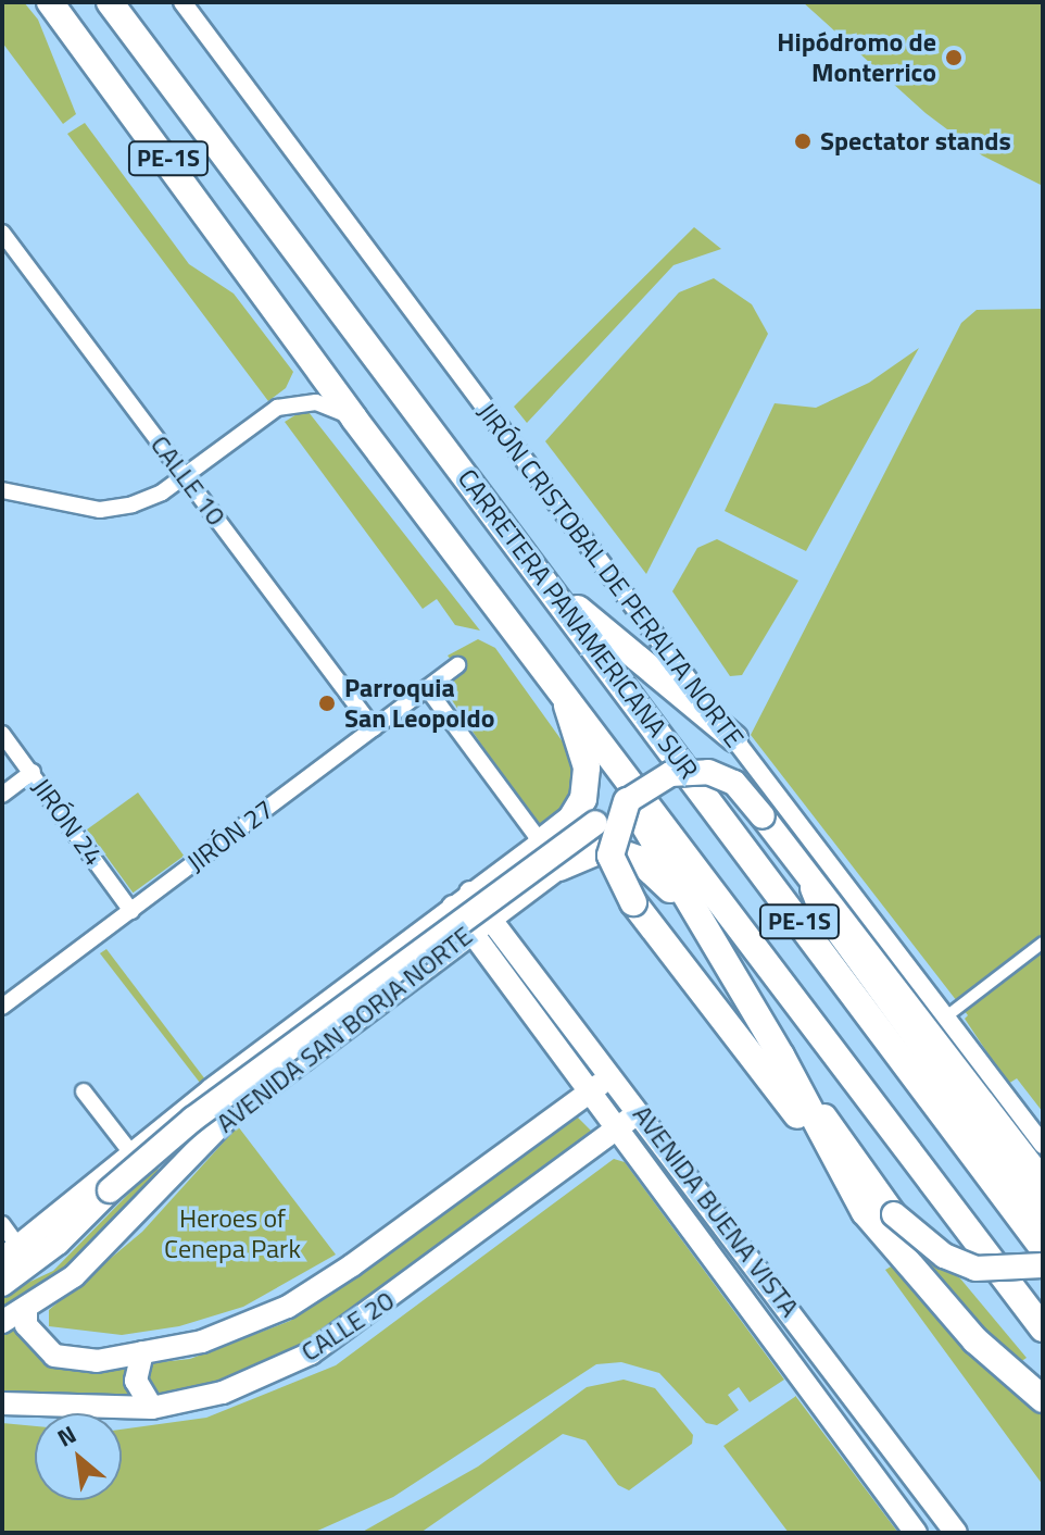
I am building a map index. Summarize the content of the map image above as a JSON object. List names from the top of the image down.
{
  "streets": {
    "highway": ["PE-1S", "CARRETERA PANAMERICANA SUR"],
    "main road": ["AVENIDA SAN BORJA NORTE", "AVENIDA BUENA VISTA", "CALLE 20"],
    "street": [
      "CALLE 10",
      "JIRÓN CRISTOBAL DE PERALTA NORTE",
      "JIRÓN 24",
      "JIRÓN 27"
    ]
  },
  "crossings": [
    ["CALLE 10", "JIRÓN 27"],
    ["JIRÓN 24", "JIRÓN 27"],
    ["AVENIDA SAN BORJA NORTE", "AVENIDA BUENA VISTA"],
    ["AVENIDA SAN BORJA NORTE", "CALLE 20"],
    ["AVENIDA BUENA VISTA", "CALLE 20"]
  ],
  "parks": ["Heroes of Cenepa Park"],
  "places": ["Hipódromo de Monterrico", "Spectator stands", "Parroquia San Leopoldo"],
  "north": "top left"
}
